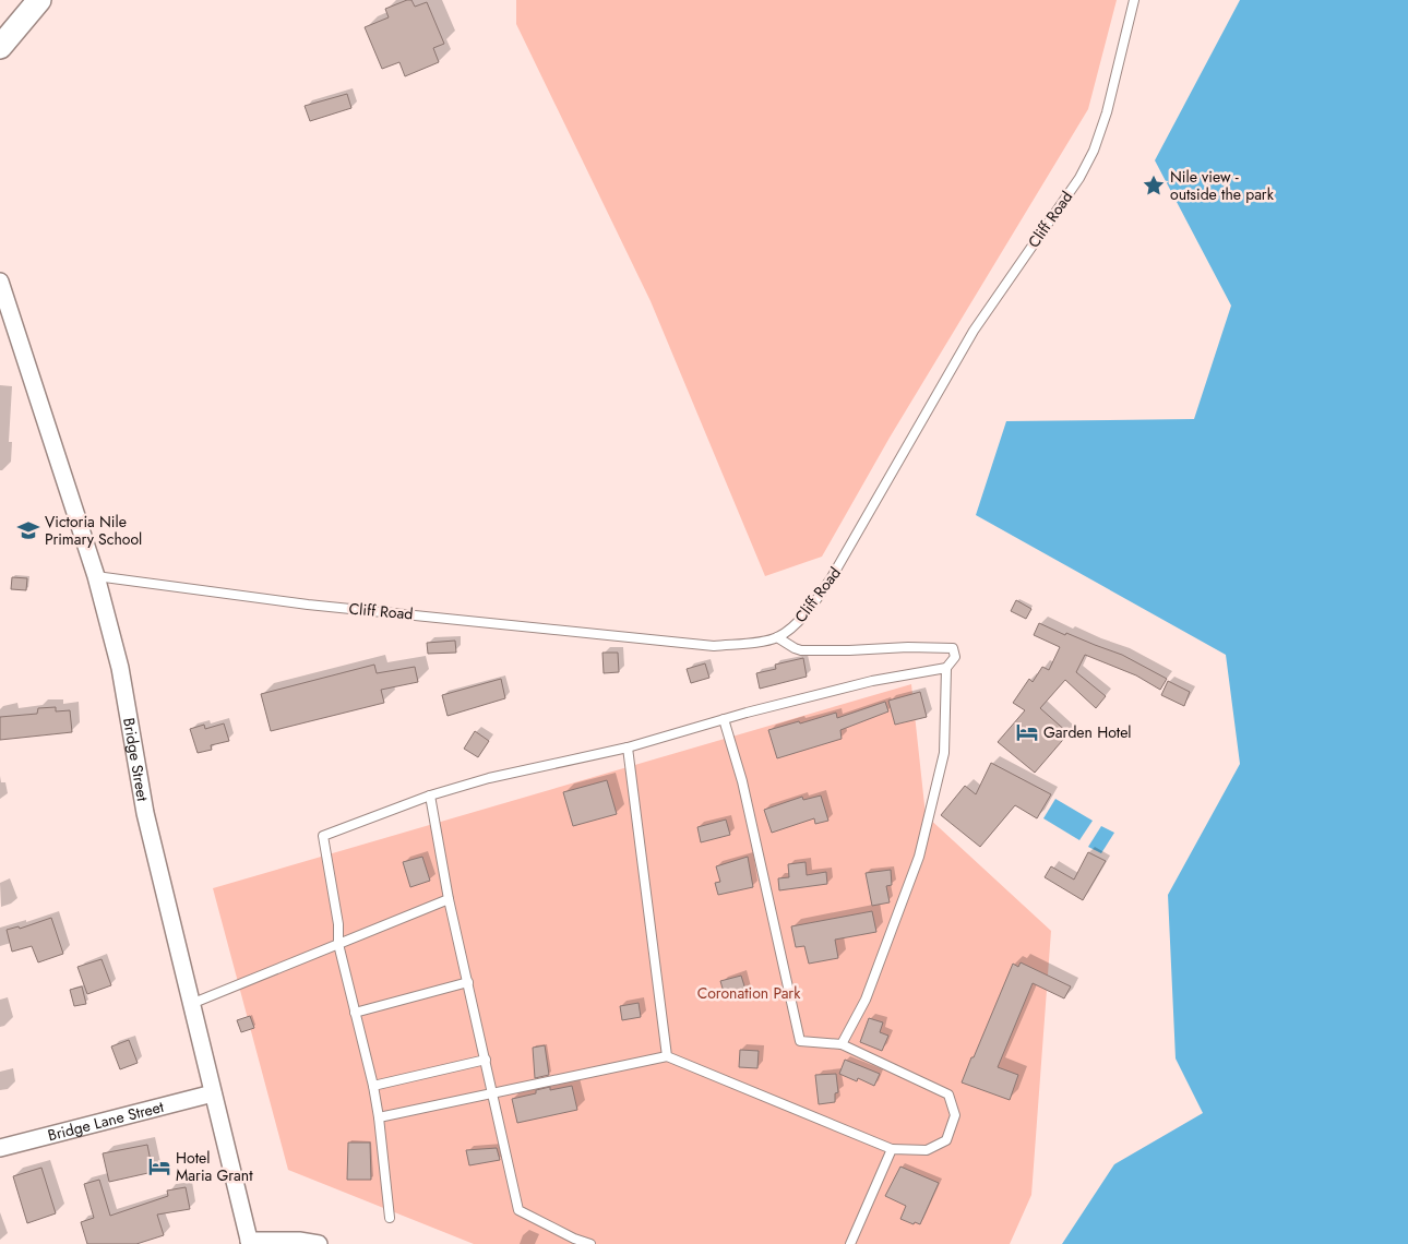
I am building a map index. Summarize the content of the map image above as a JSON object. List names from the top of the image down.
{
  "streets": {
    "street": ["Bridge Street", "Bridge Lane Street"],
    "lane": ["Cliff Road"]
  },
  "crossings": [
    ["Cliff Road", "Bridge Street"],
    ["Bridge Street", "Bridge Lane Street"]
  ],
  "parks": ["Coronation Park"],
  "places": {
    "place": ["Nile view - outside the park"],
    "school or university": ["Victoria Nile Primary School"],
    "hotel": ["Garden Hotel", "Hotel Maria Grant"]
  }
}
